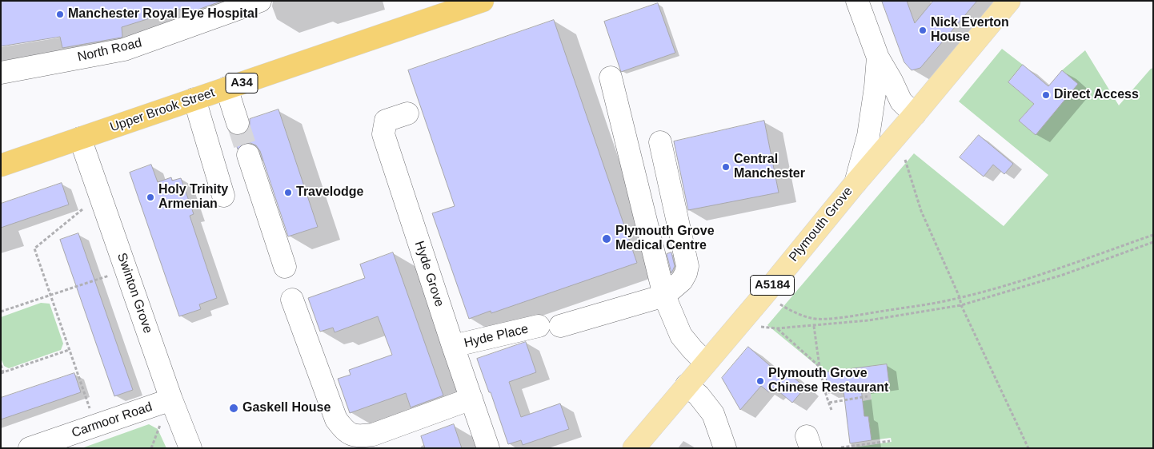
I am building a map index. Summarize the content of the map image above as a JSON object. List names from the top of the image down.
{
  "streets": {
    "highway": ["A34", "Upper Brook Street"],
    "main road": ["Plymouth Grove", "A5184"],
    "street": [
      "North Road",
      "Hyde Grove",
      "Swinton Grove",
      "Hyde Place",
      "Carmoor Road"
    ]
  },
  "crossings": [
    ["Upper Brook Street", "Swinton Grove"],
    ["Hyde Grove", "Hyde Place"],
    ["Swinton Grove", "Carmoor Road"]
  ],
  "places": [
    "Manchester Royal Eye Hospital",
    "Nick Everton House",
    "Direct Access",
    "Central Manchester",
    "Travelodge",
    "Holy Trinity Armenian",
    "Plymouth Grove Medical Centre",
    "Plymouth Grove Chinese Restaurant",
    "Gaskell House"
  ]
}
